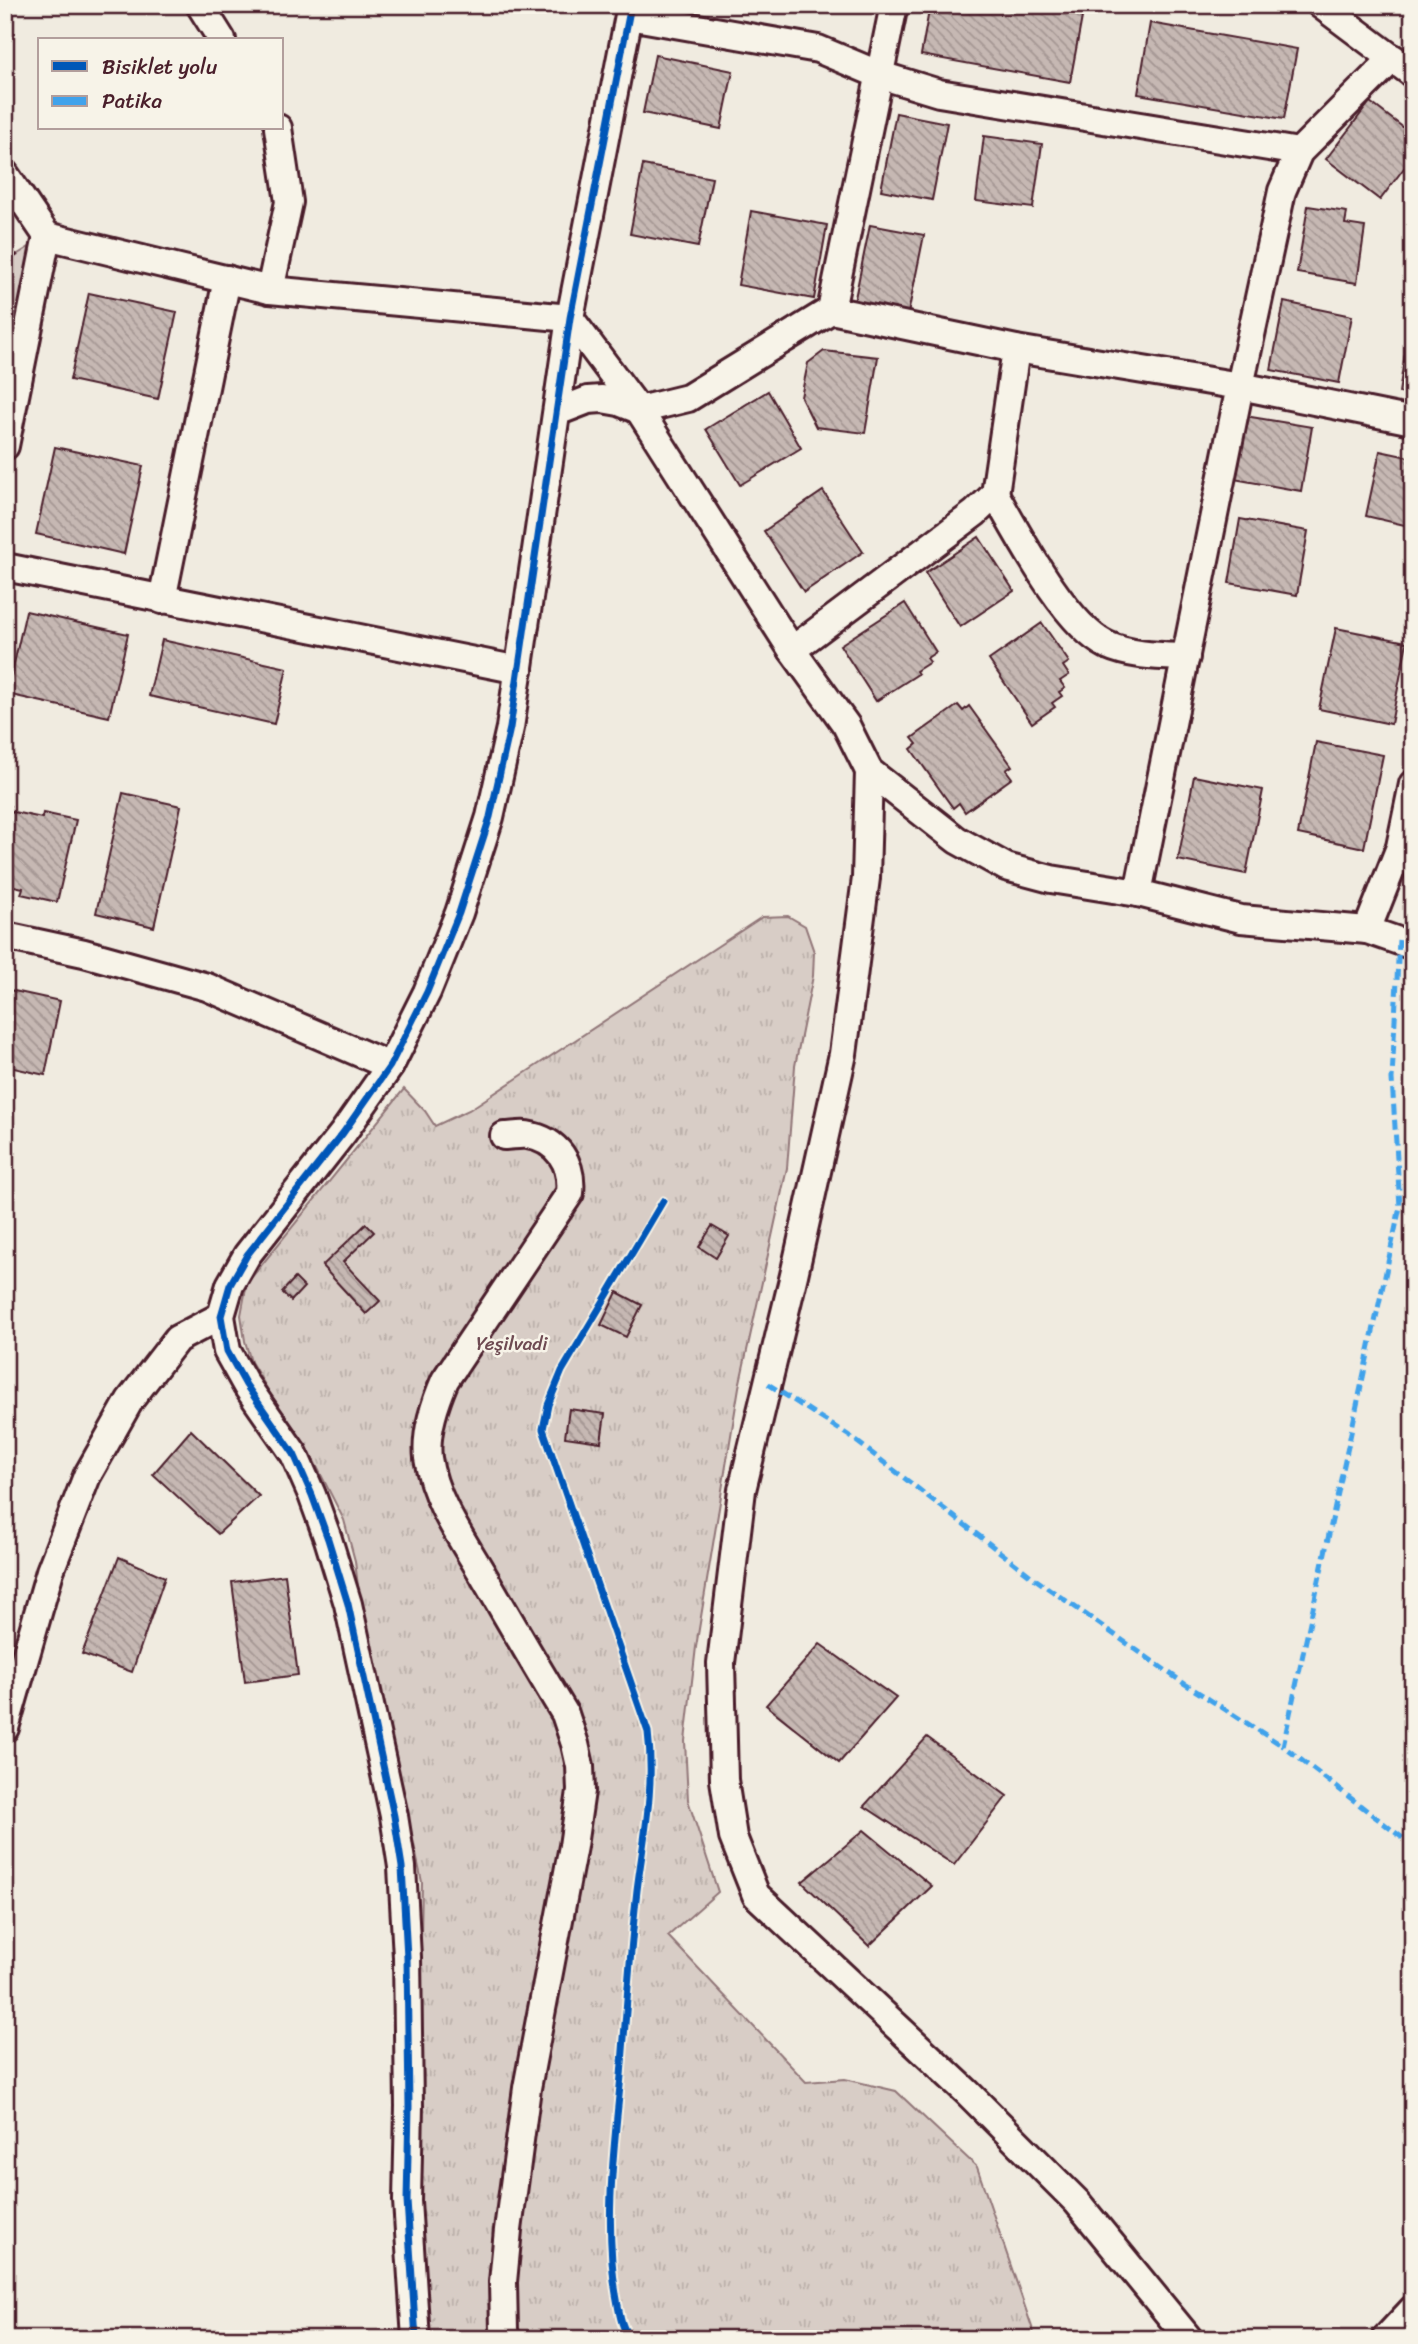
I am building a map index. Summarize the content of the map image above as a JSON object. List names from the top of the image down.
{
  "parks": ["Yeşilvadi"],
  "legend": ["Bisiklet yolu", "Patika"]
}
